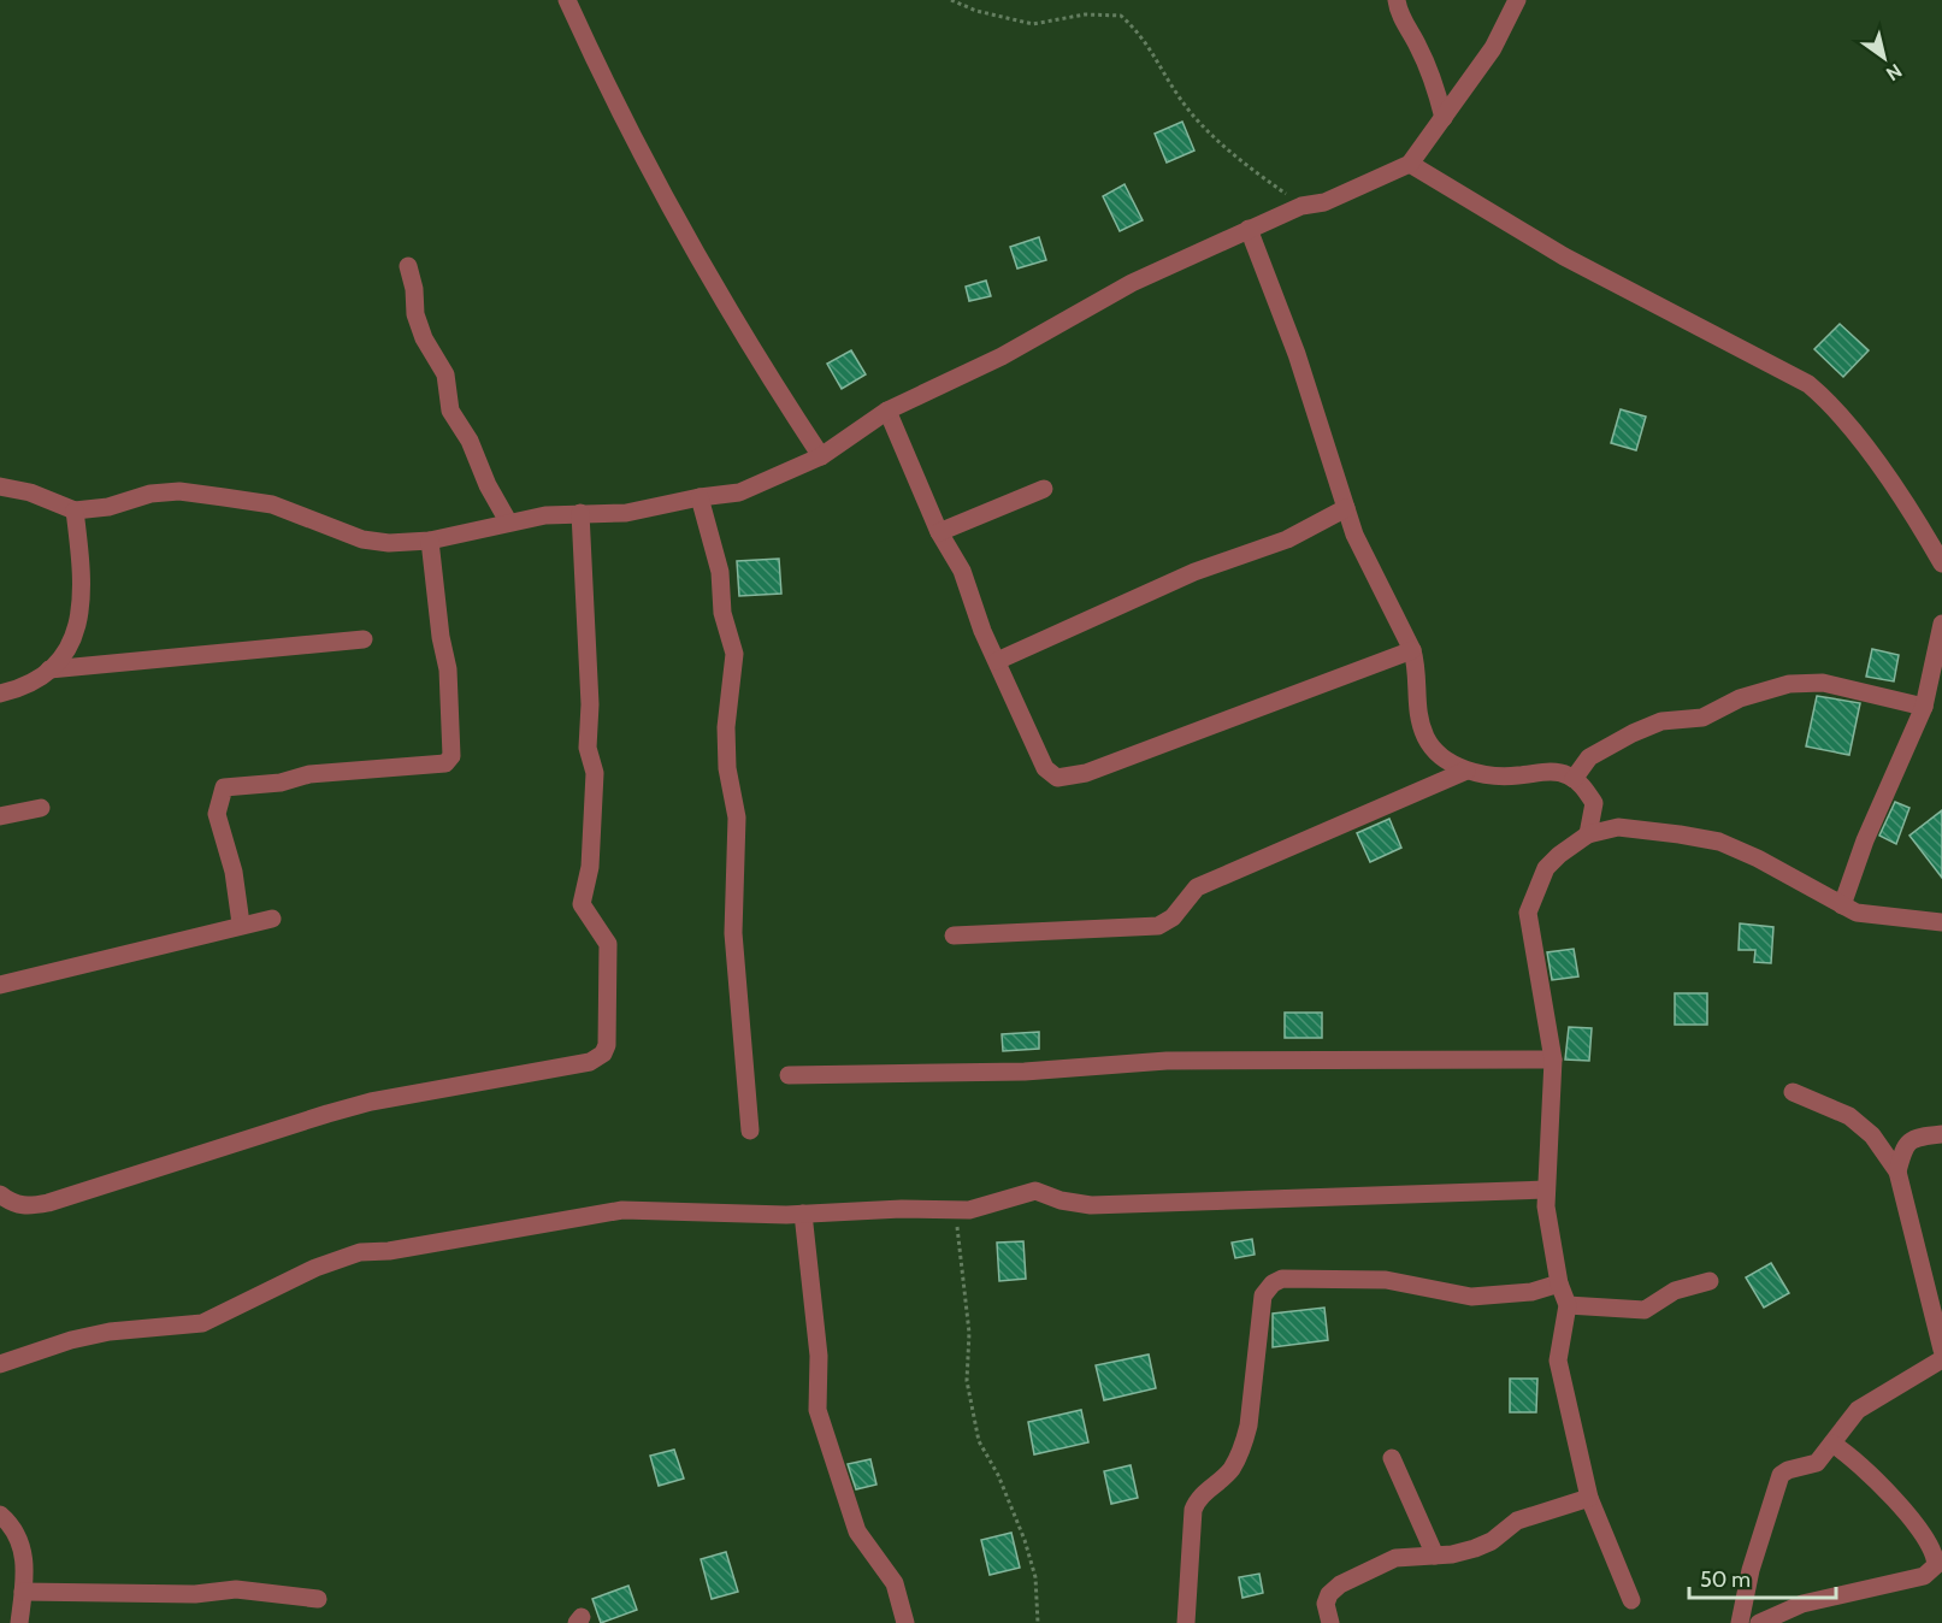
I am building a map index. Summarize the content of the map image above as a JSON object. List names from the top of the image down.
{
  "scale_bar": "50 m",
  "north": "bottom right"
}
